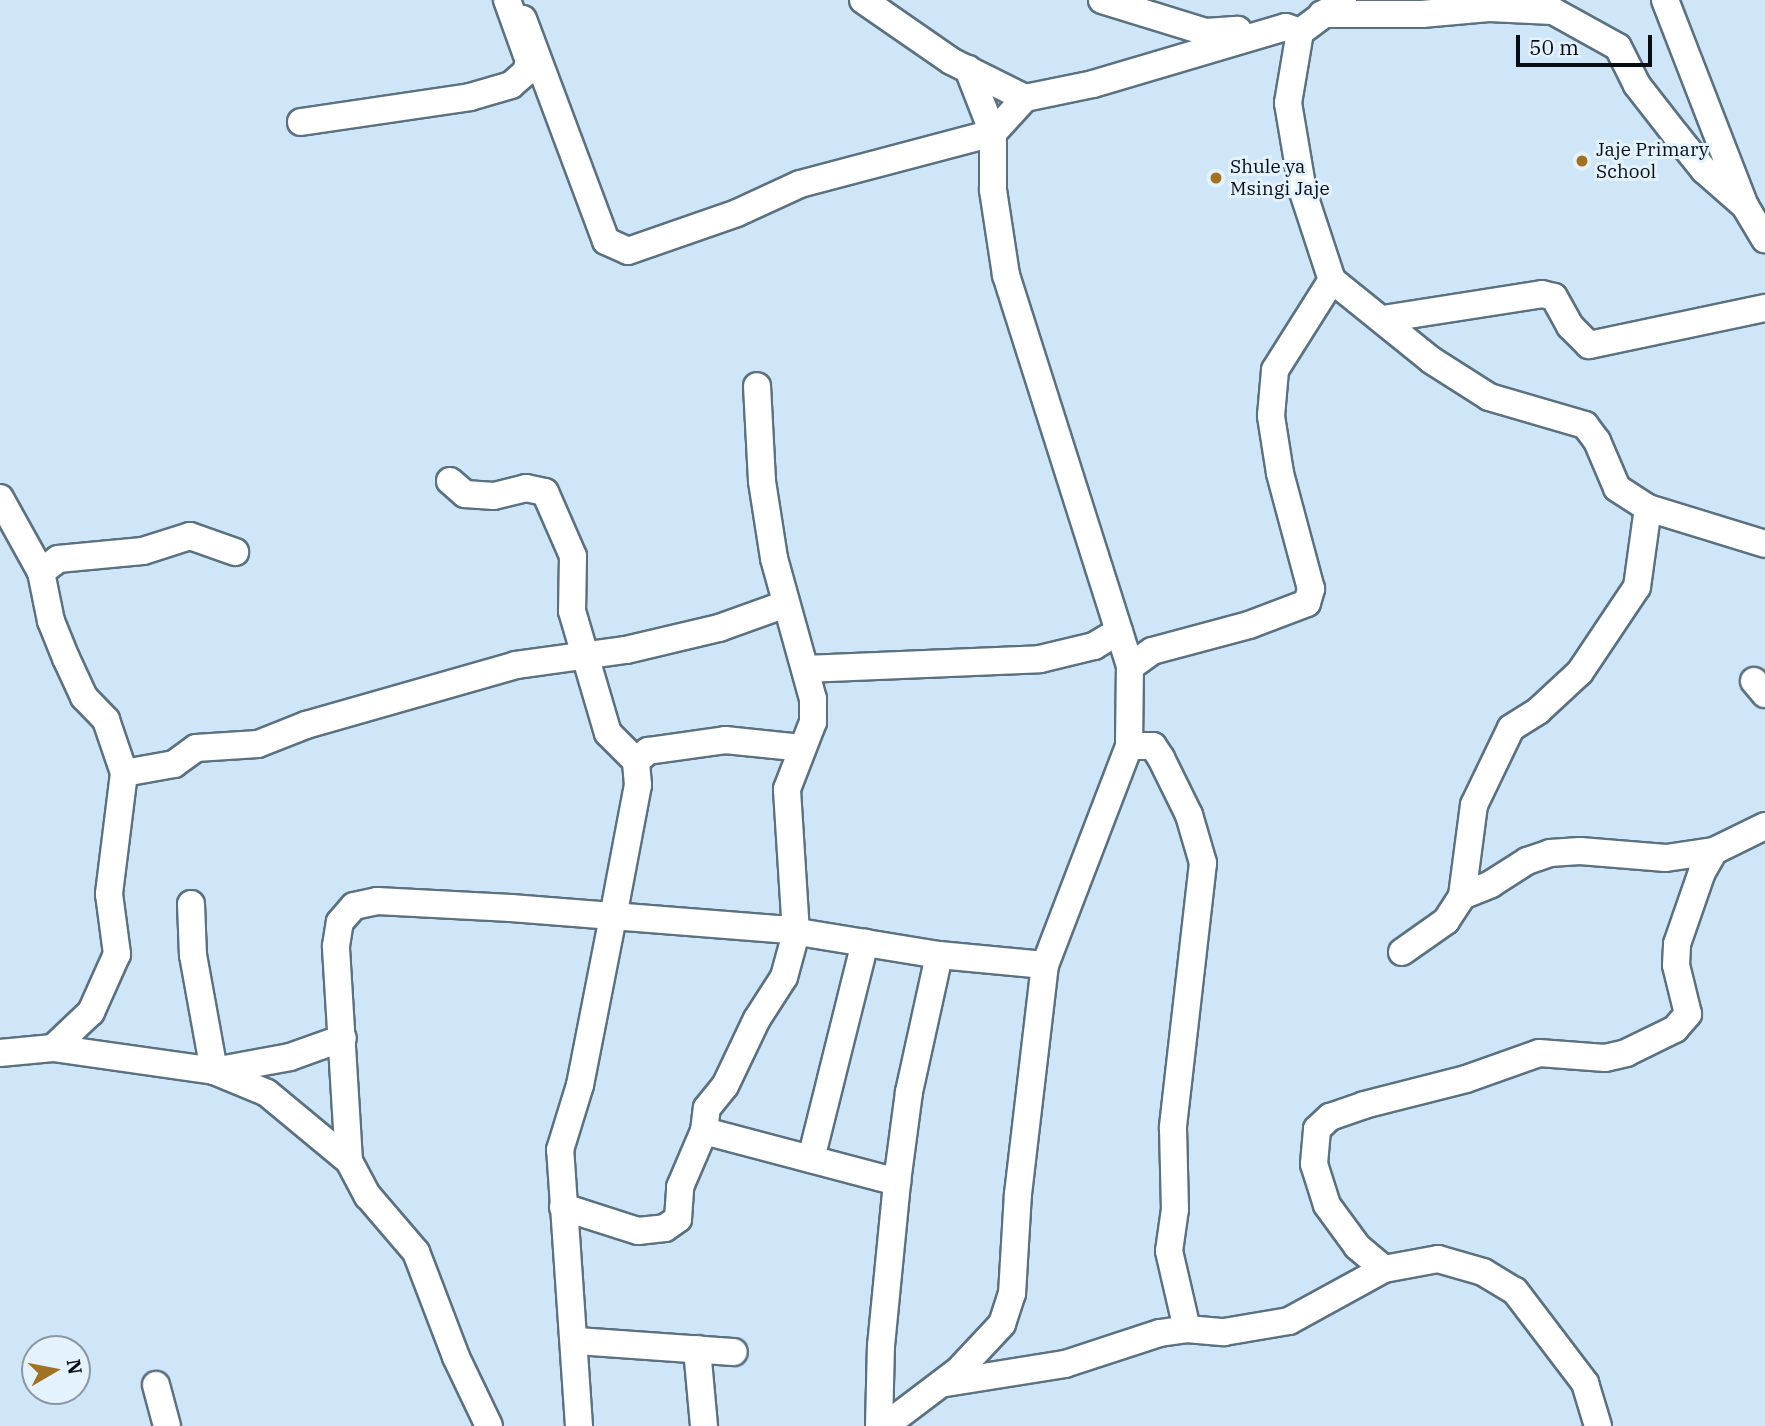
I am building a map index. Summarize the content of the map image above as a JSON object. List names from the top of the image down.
{
  "places": ["Jaje Primary School", "Shule ya Msingi Jaje"],
  "scale_bar": "50 m",
  "north": "right"
}
